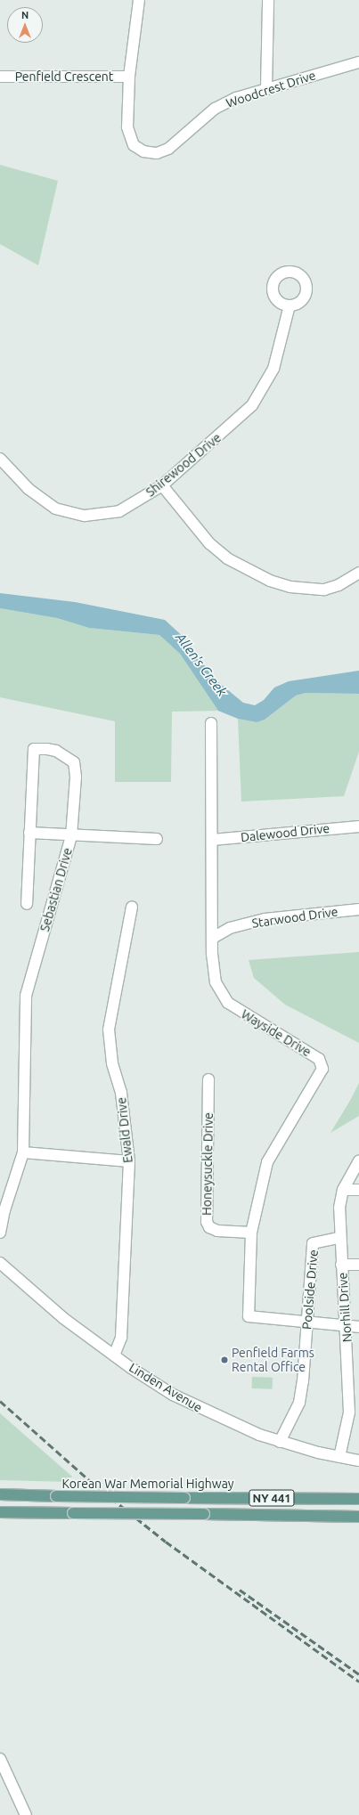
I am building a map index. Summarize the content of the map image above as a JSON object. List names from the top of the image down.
{
  "streets": {
    "main road": ["Korean War Memorial Highway", "NY 441"],
    "street": [
      "Penfield Crescent",
      "Woodcrest Drive",
      "Shirewood Drive",
      "Dalewood Drive",
      "Sebastian Drive",
      "Starwood Drive",
      "Wayside Drive",
      "Ewald Drive",
      "Honeysuckle Drive",
      "Poolside Drive",
      "Norhill Drive",
      "Linden Avenue"
    ]
  },
  "crossings": [
    ["Penfield Crescent", "Woodcrest Drive"],
    ["Dalewood Drive", "Wayside Drive"],
    ["Starwood Drive", "Wayside Drive"],
    ["Wayside Drive", "Honeysuckle Drive"],
    ["Wayside Drive", "Poolside Drive"],
    ["Ewald Drive", "Linden Avenue"],
    ["Poolside Drive", "Norhill Drive"],
    ["Poolside Drive", "Linden Avenue"],
    ["Norhill Drive", "Linden Avenue"]
  ],
  "water": ["Allen's Creek"],
  "places": ["Penfield Farms Rental Office"],
  "north": "top"
}
